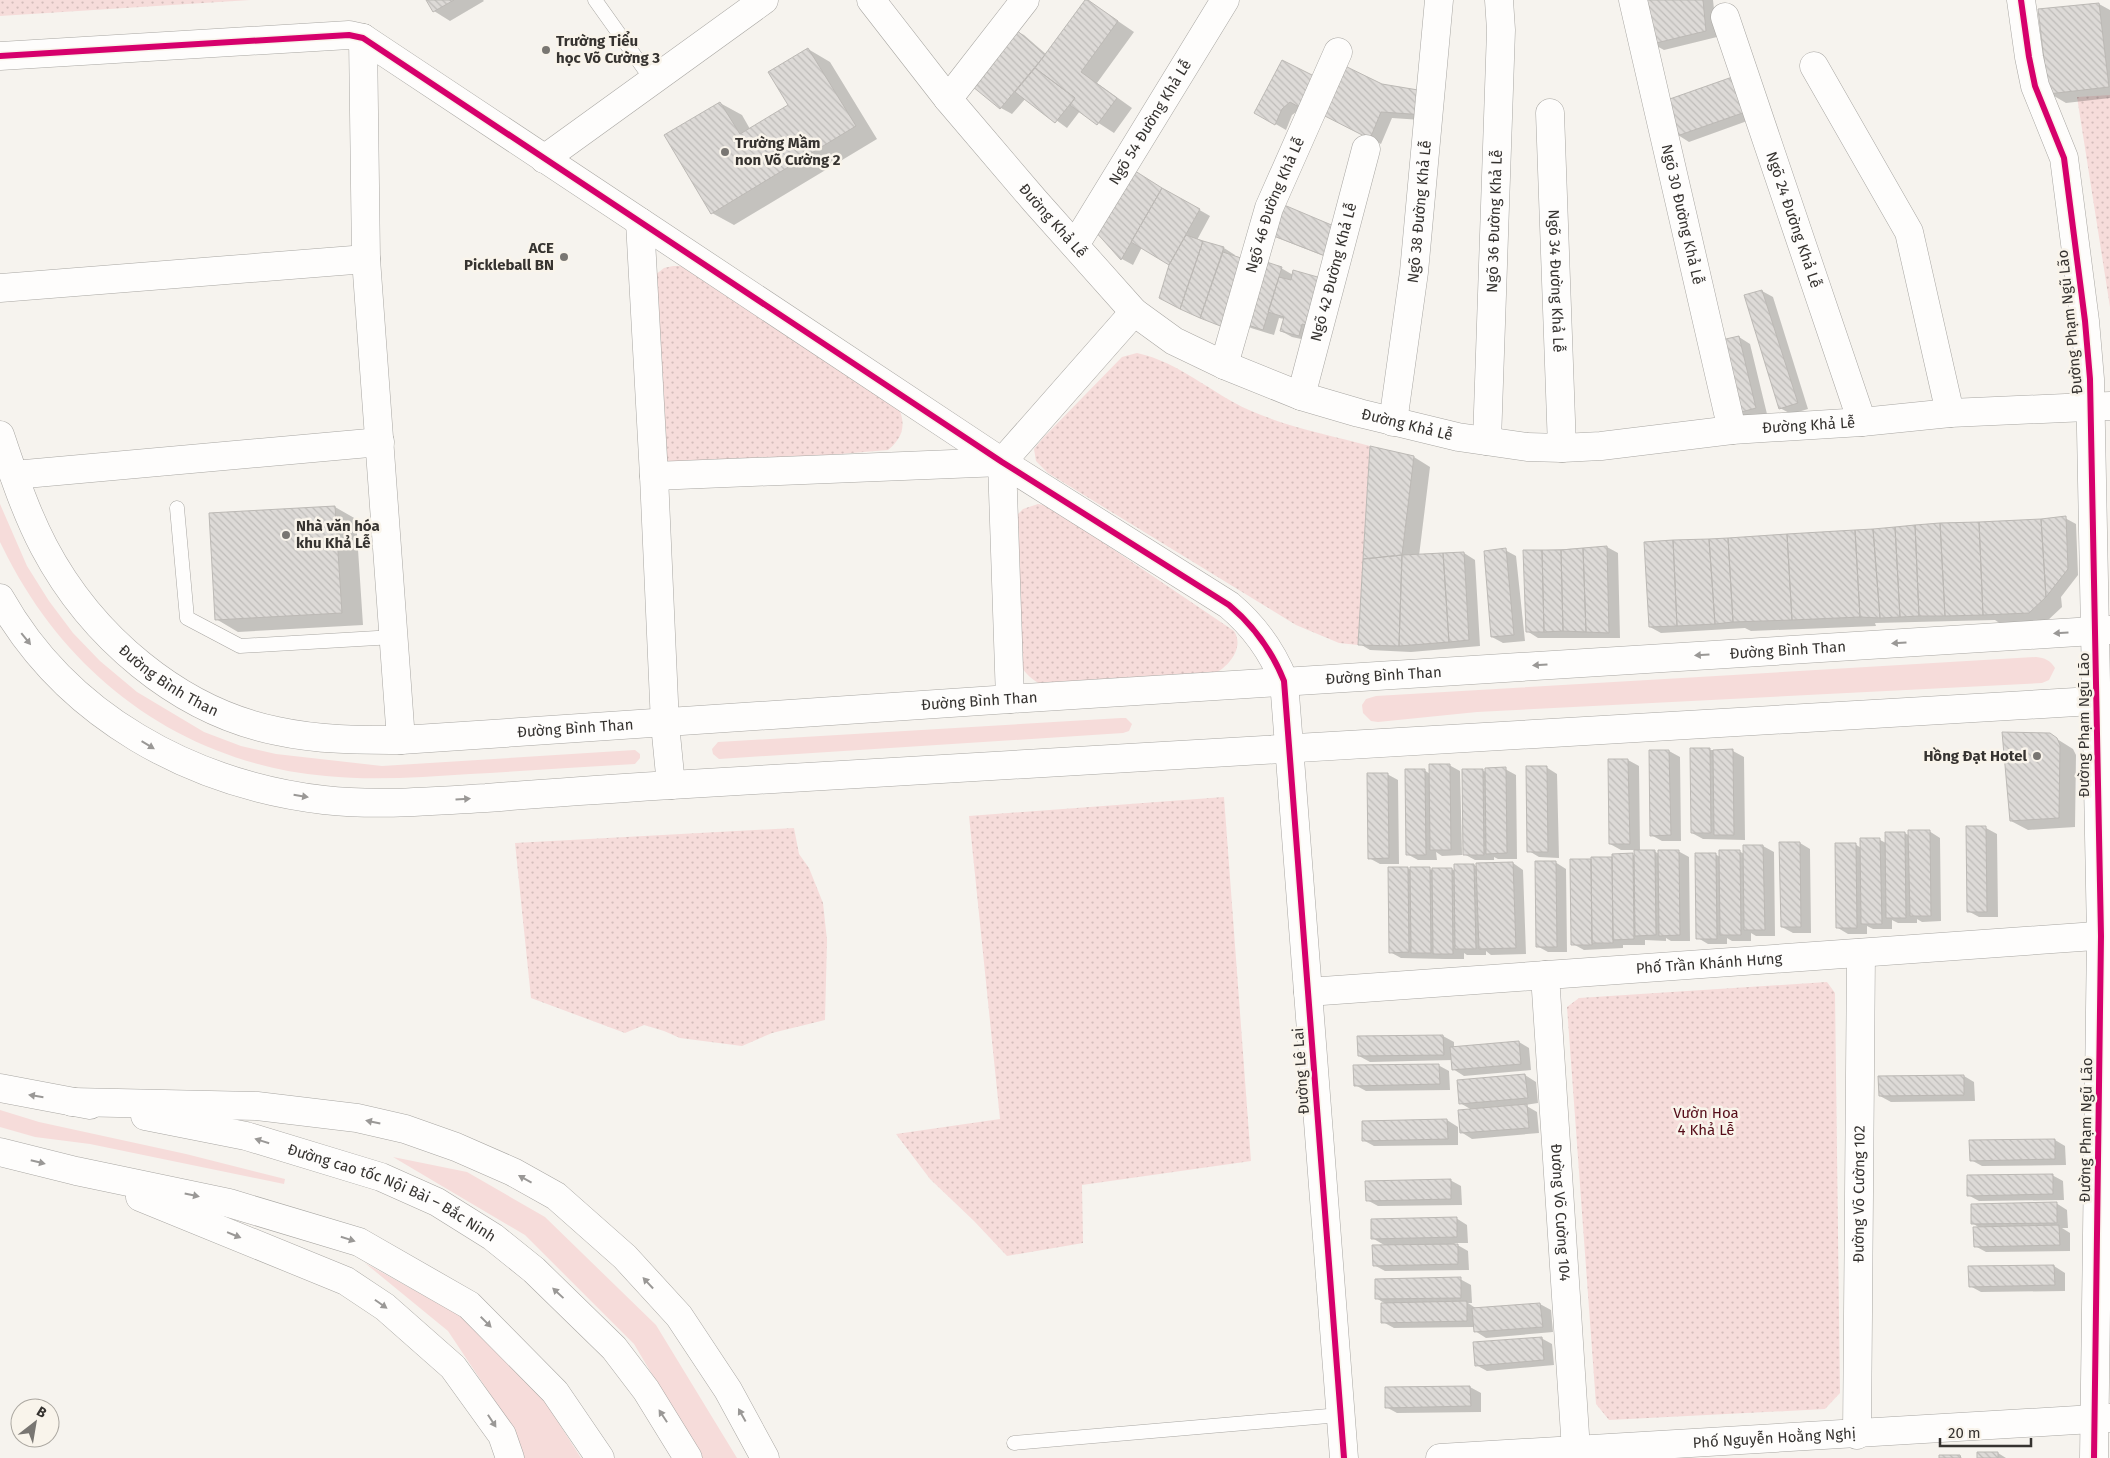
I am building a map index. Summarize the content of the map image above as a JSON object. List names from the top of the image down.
{
  "streets": {
    "main road": [
      "Ngõ 54 Đường Khả Lễ",
      "Ngõ 46 Đường Khả Lễ",
      "Ngõ 38 Đường Khả Lễ",
      "Ngõ 30 Đường Khả Lễ",
      "Ngõ 24 Đường Khả Lễ",
      "Đường Khả Lễ",
      "Ngõ 36 Đường Khả Lễ",
      "Ngõ 42 Đường Khả Lễ",
      "Ngõ 34 Đường Khả Lễ",
      "Đường Phạm Ngũ Lão",
      "Đường Bình Than",
      "Phố Trần Khánh Hưng",
      "Đường Lê Lai",
      "Đường Võ Cường 102",
      "Đường cao tốc Nội Bài – Bắc Ninh",
      "Đường Võ Cường 104",
      "Phố Nguyễn Hoằng Nghị"
    ]
  },
  "crossings": [
    ["Ngõ 54 Đường Khả Lễ", "Đường Khả Lễ"],
    ["Ngõ 46 Đường Khả Lễ", "Đường Khả Lễ"],
    ["Ngõ 38 Đường Khả Lễ", "Đường Khả Lễ"],
    ["Ngõ 30 Đường Khả Lễ", "Đường Khả Lễ"],
    ["Ngõ 24 Đường Khả Lễ", "Đường Khả Lễ"],
    ["Đường Khả Lễ", "Ngõ 36 Đường Khả Lễ"],
    ["Đường Khả Lễ", "Ngõ 42 Đường Khả Lễ"],
    ["Đường Khả Lễ", "Ngõ 34 Đường Khả Lễ"],
    ["Đường Khả Lễ", "Đường Phạm Ngũ Lão"],
    ["Đường Phạm Ngũ Lão", "Đường Bình Than"],
    ["Đường Phạm Ngũ Lão", "Phố Trần Khánh Hưng"],
    ["Đường Phạm Ngũ Lão", "Phố Nguyễn Hoằng Nghị"],
    ["Đường Bình Than", "Đường Lê Lai"],
    ["Phố Trần Khánh Hưng", "Đường Lê Lai"],
    ["Phố Trần Khánh Hưng", "Đường Võ Cường 102"],
    ["Phố Trần Khánh Hưng", "Đường Võ Cường 104"],
    ["Đường Võ Cường 102", "Phố Nguyễn Hoằng Nghị"],
    ["Đường Võ Cường 104", "Phố Nguyễn Hoằng Nghị"]
  ],
  "parks": ["Vườn Hoa 4 Khả Lễ"],
  "places": [
    "Trường Tiểu học Võ Cường 3",
    "Trường Mầm non Võ Cường 2",
    "ACE Pickleball BN",
    "Nhà văn hóa khu Khả Lễ",
    "Hồng Đạt Hotel"
  ],
  "scale_bar": "20 m",
  "north": "top right"
}
